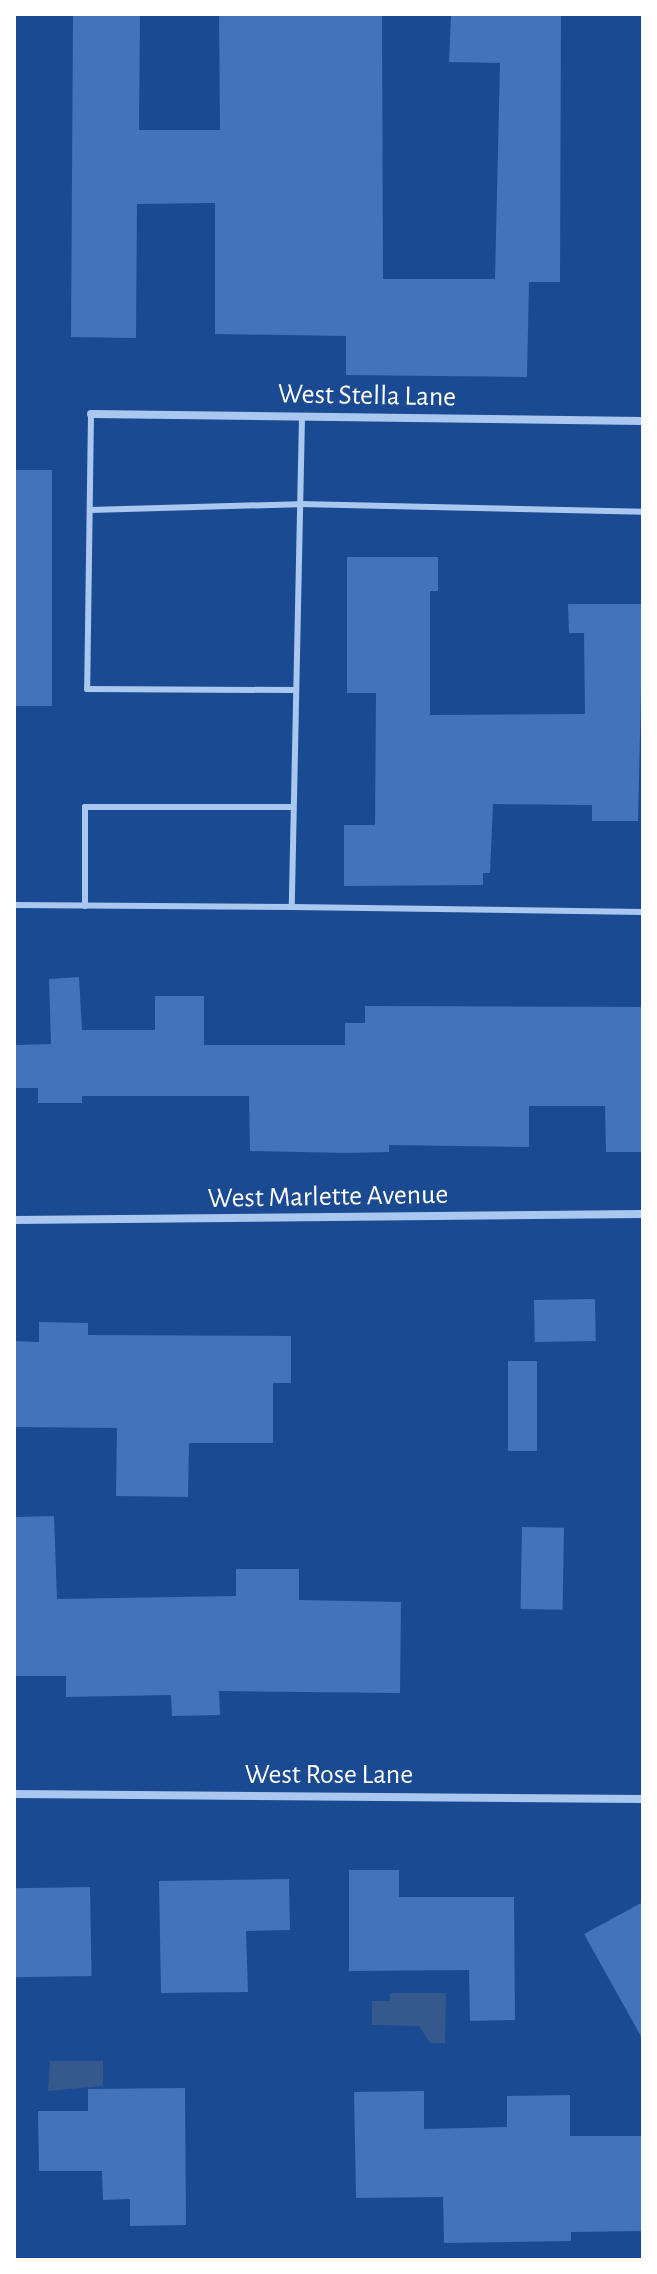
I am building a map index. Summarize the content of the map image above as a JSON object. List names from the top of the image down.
{
  "streets": {
    "street": ["West Stella Lane", "West Marlette Avenue", "West Rose Lane"]
  }
}
